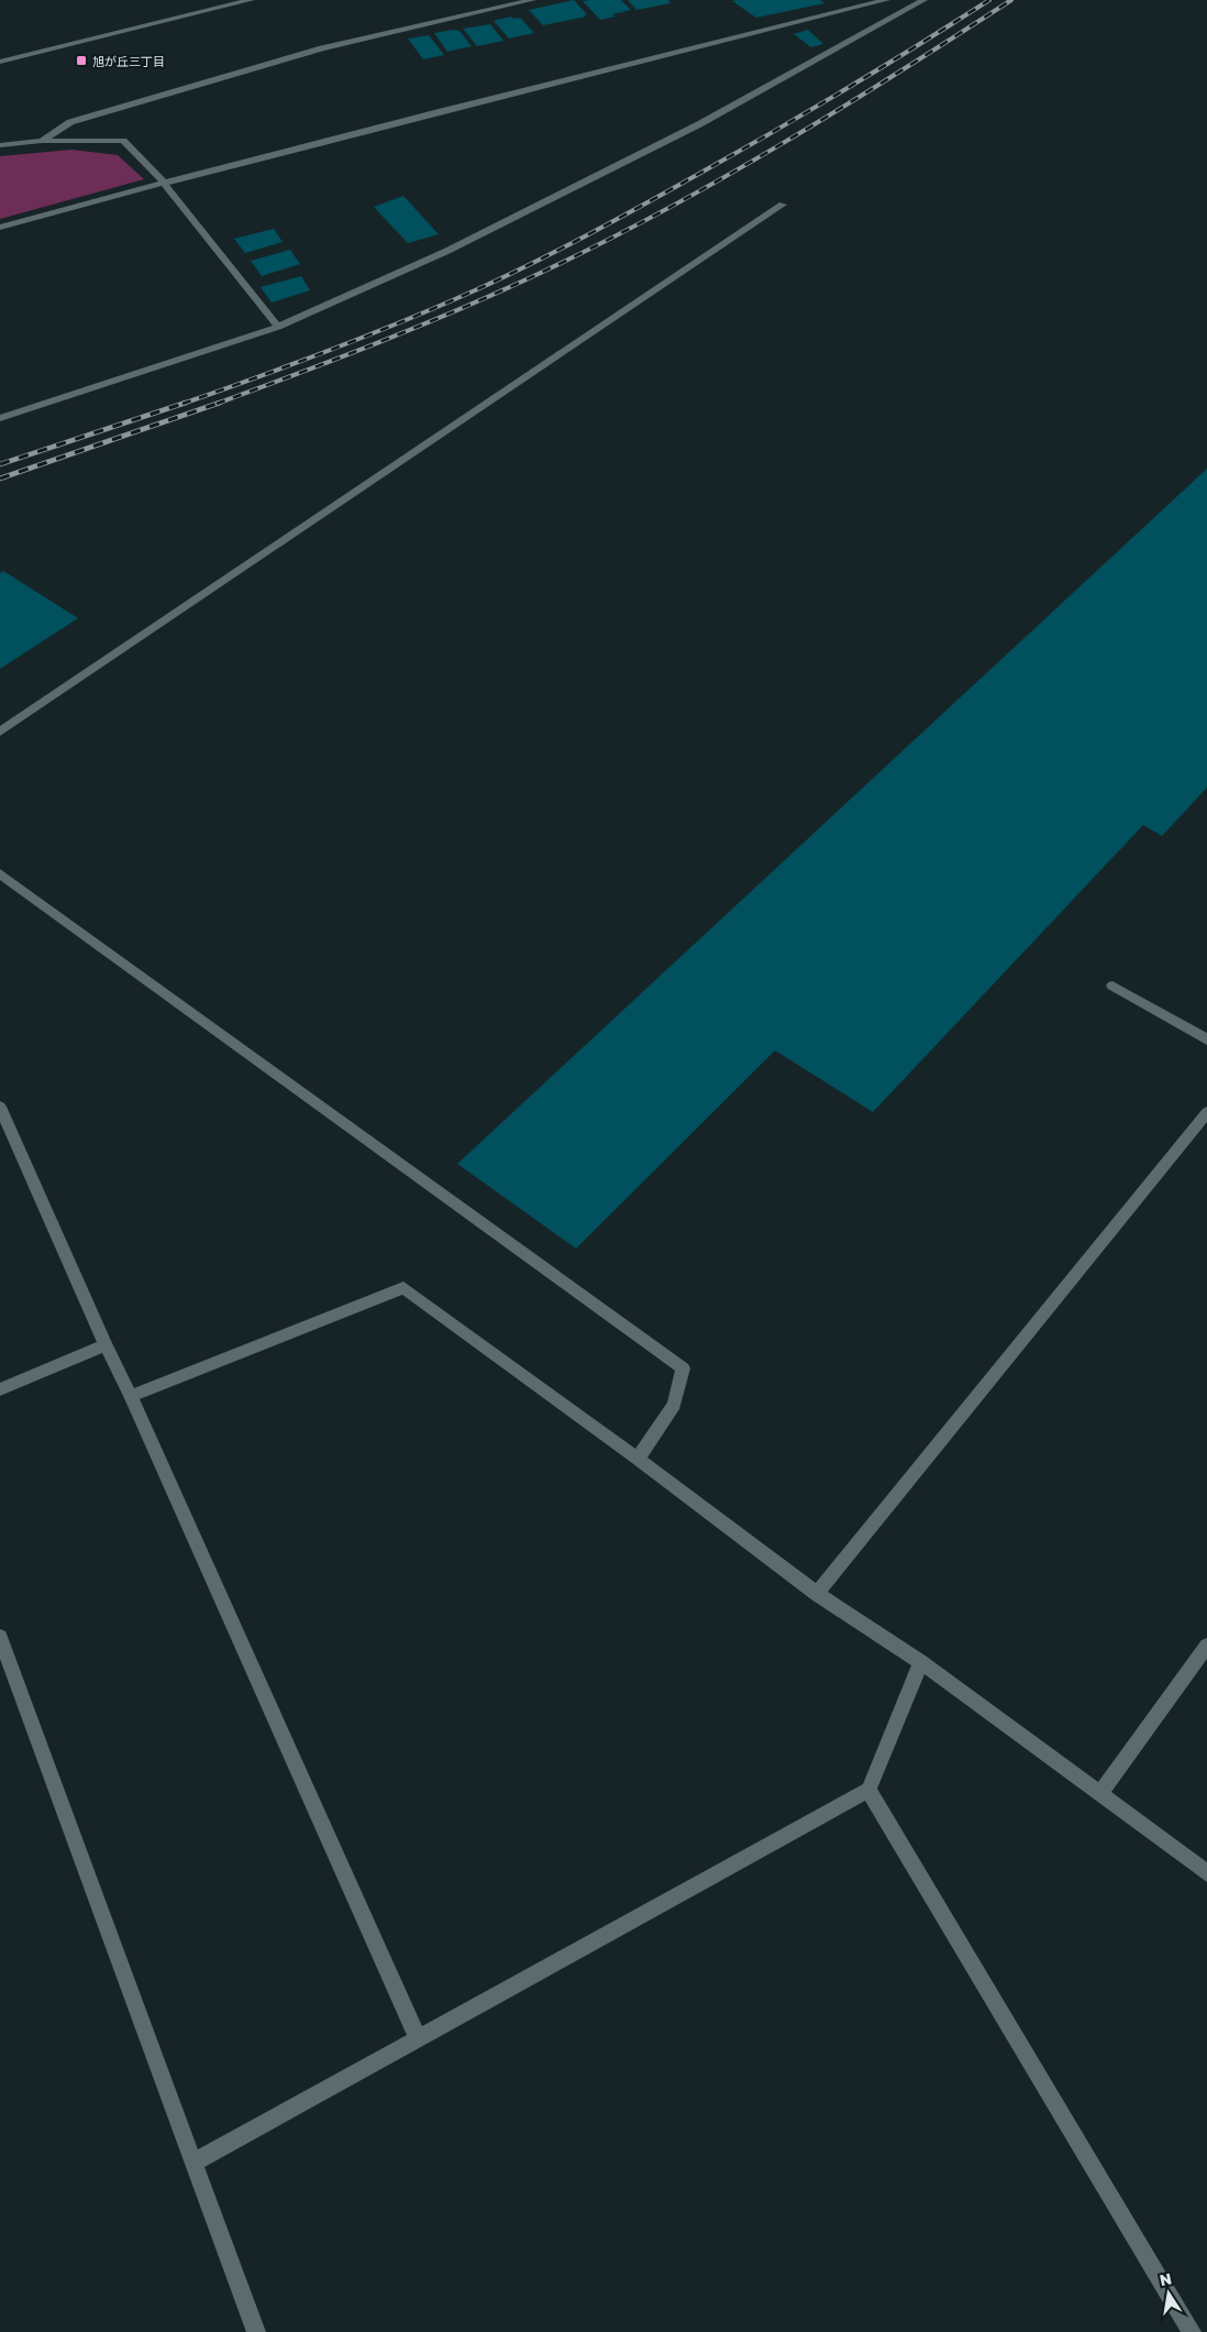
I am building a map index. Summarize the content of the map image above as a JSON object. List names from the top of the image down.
{
  "places": {
    "transit": ["旭が丘三丁目"]
  },
  "north": "top"
}
